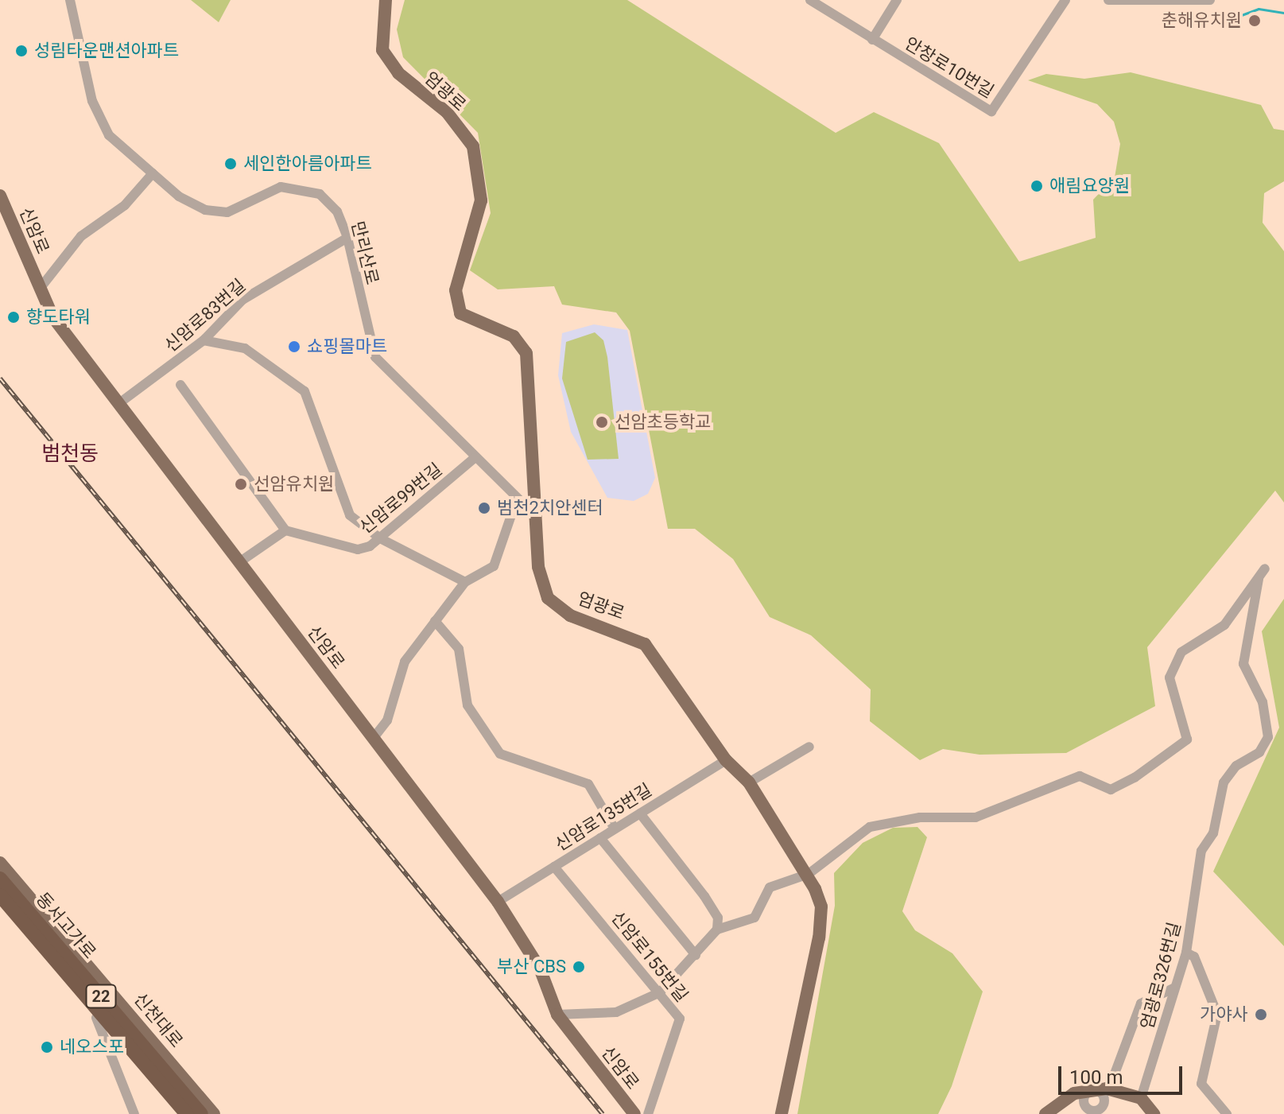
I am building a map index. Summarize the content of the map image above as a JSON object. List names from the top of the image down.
{
  "streets": {
    "highway": ["동서고가로", "22"],
    "main road": ["엄광로", "신암로", "신천대로"],
    "street": [
      "안창로10번길",
      "만리산로",
      "신암로83번길",
      "신암로99번길",
      "신암로135번길",
      "신암로155번길",
      "엄광로326번길"
    ]
  },
  "crossings": [
    ["엄광로", "만리산로"],
    ["엄광로", "신암로135번길"],
    ["신암로", "신암로83번길"],
    ["신암로", "신암로135번길"],
    ["만리산로", "신암로83번길"],
    ["만리산로", "신암로99번길"],
    ["신암로135번길", "신암로155번길"]
  ],
  "districts": ["범천동"],
  "places": [
    "춘해유치원",
    "성림타운맨션아파트",
    "세인한아름아파트",
    "애림요양원",
    "향도타워",
    "쇼핑몰마트",
    "선암초등학교",
    "선암유치원",
    "범천2치안센터",
    "부산 CBS",
    "가야사",
    "네오스포"
  ],
  "scale_bar": "100 m"
}
